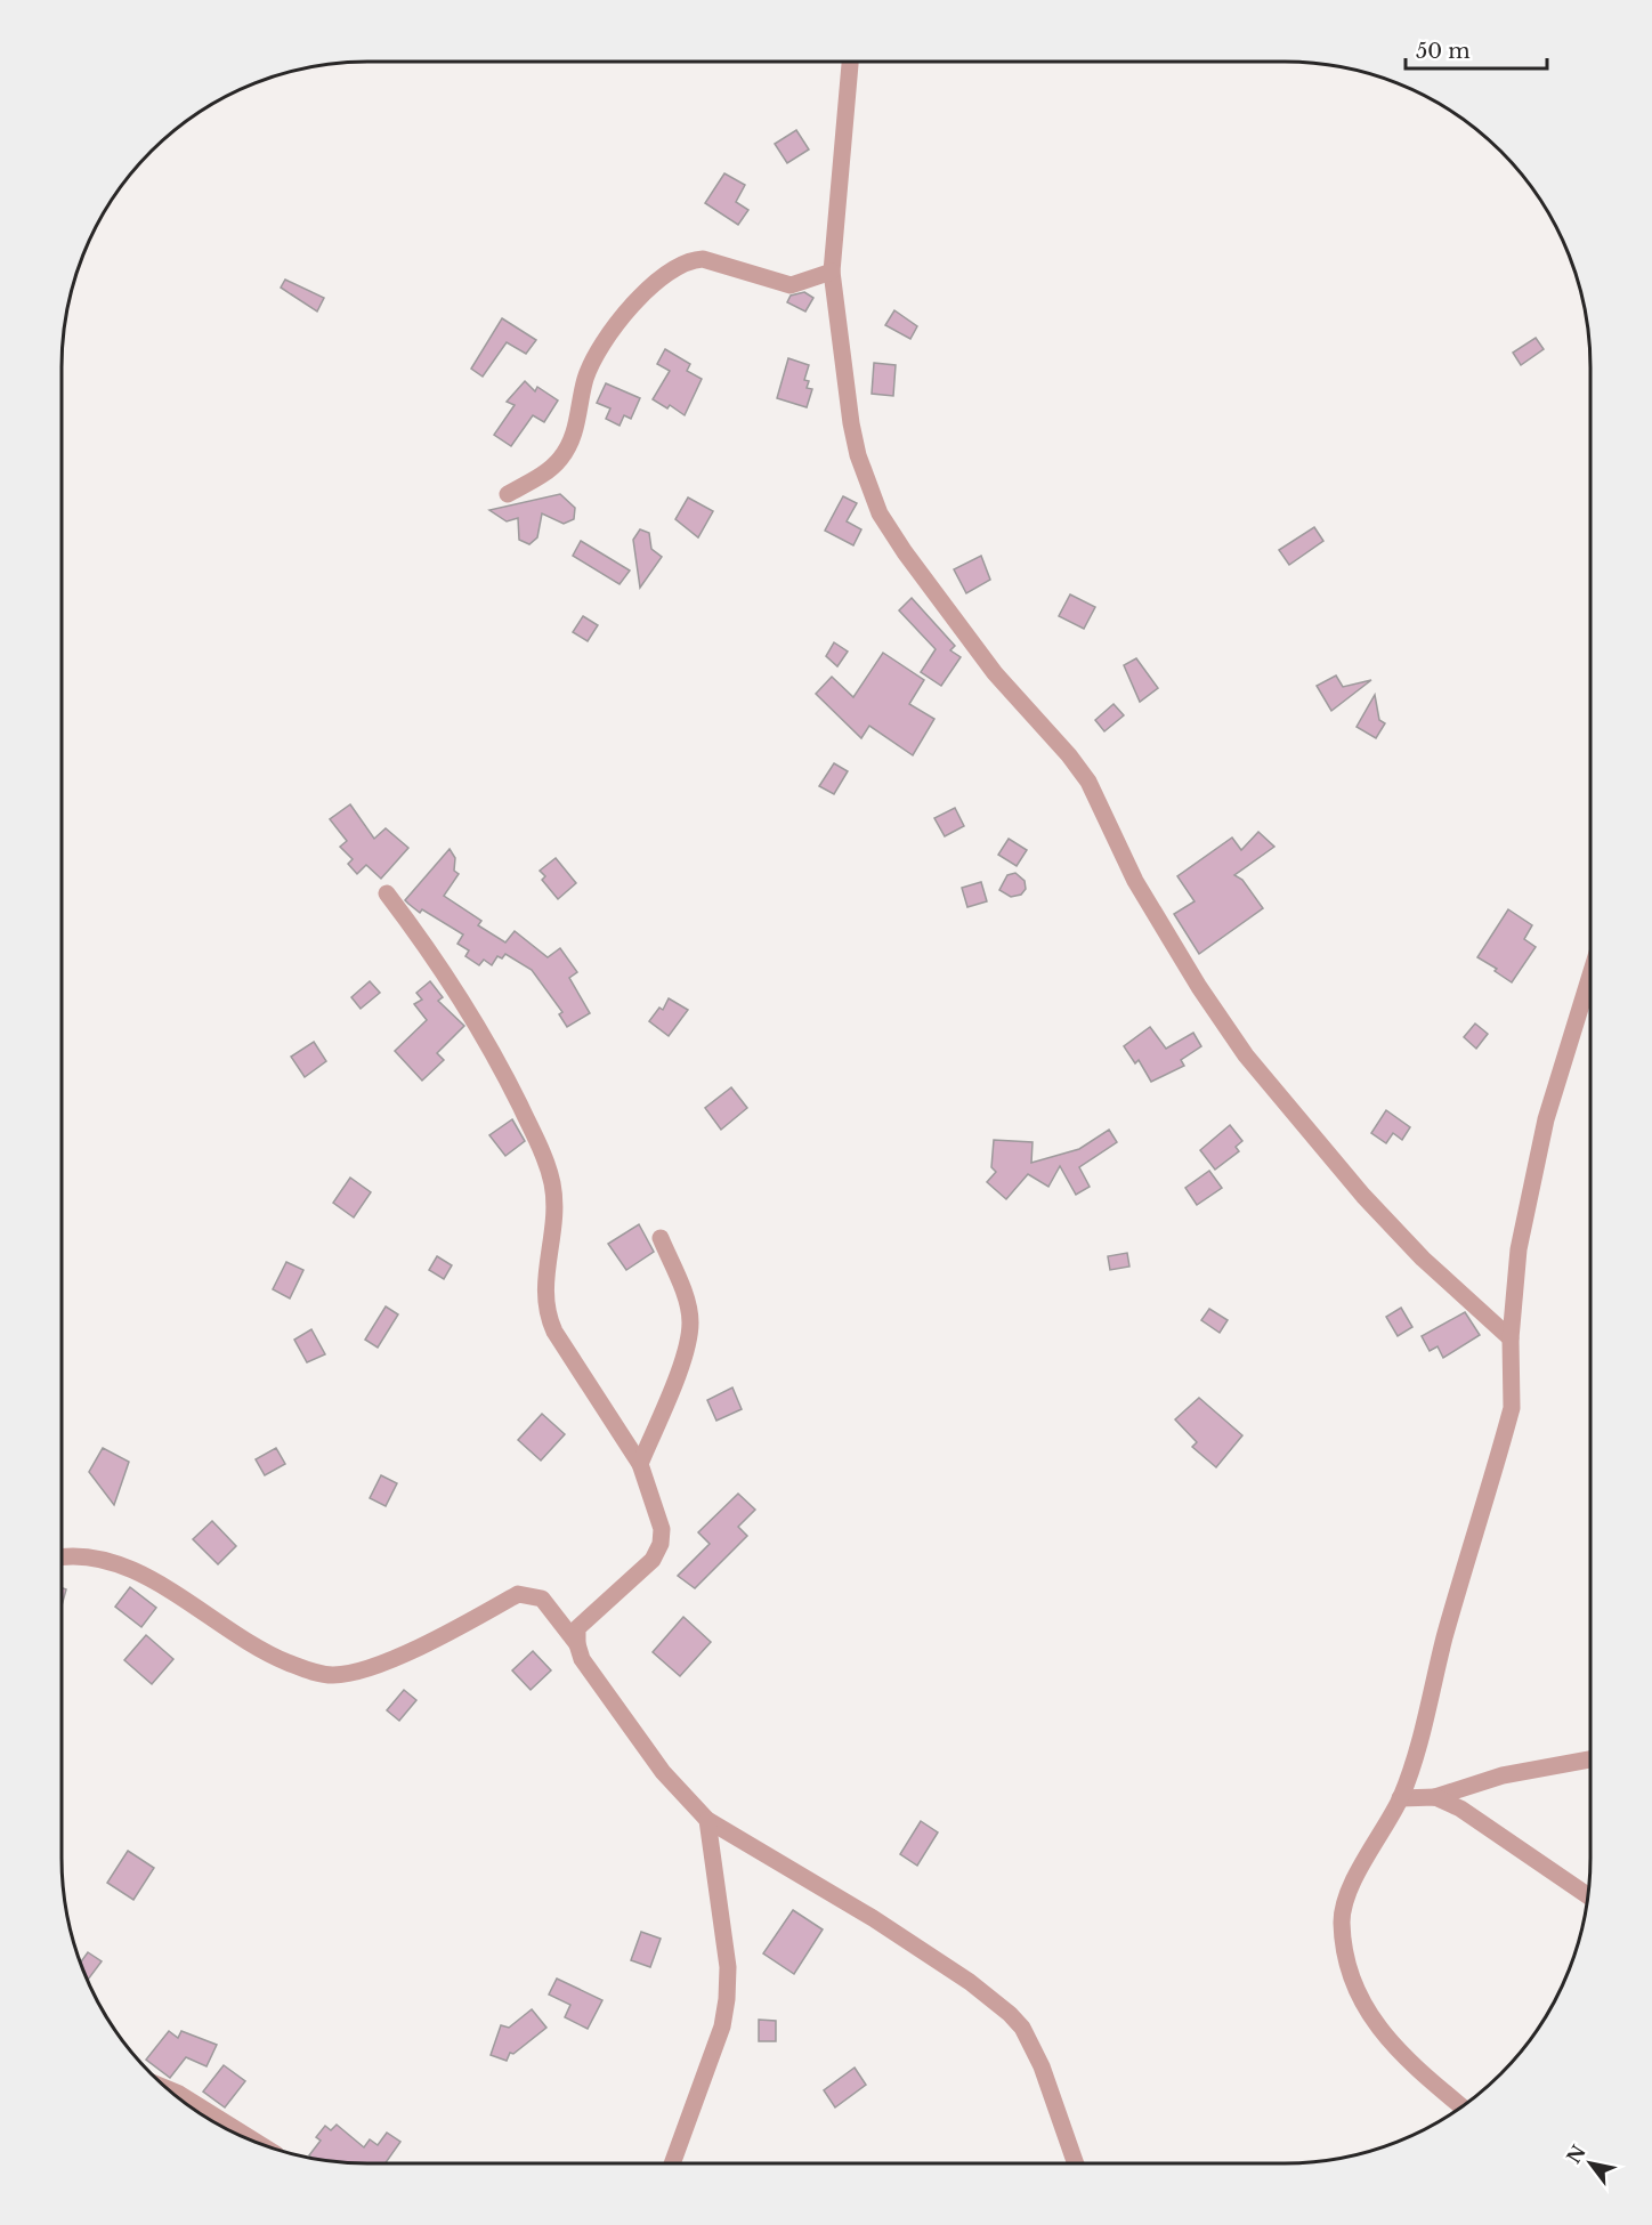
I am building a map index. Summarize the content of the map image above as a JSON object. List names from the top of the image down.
{
  "scale_bar": "50 m",
  "north": "top left"
}
